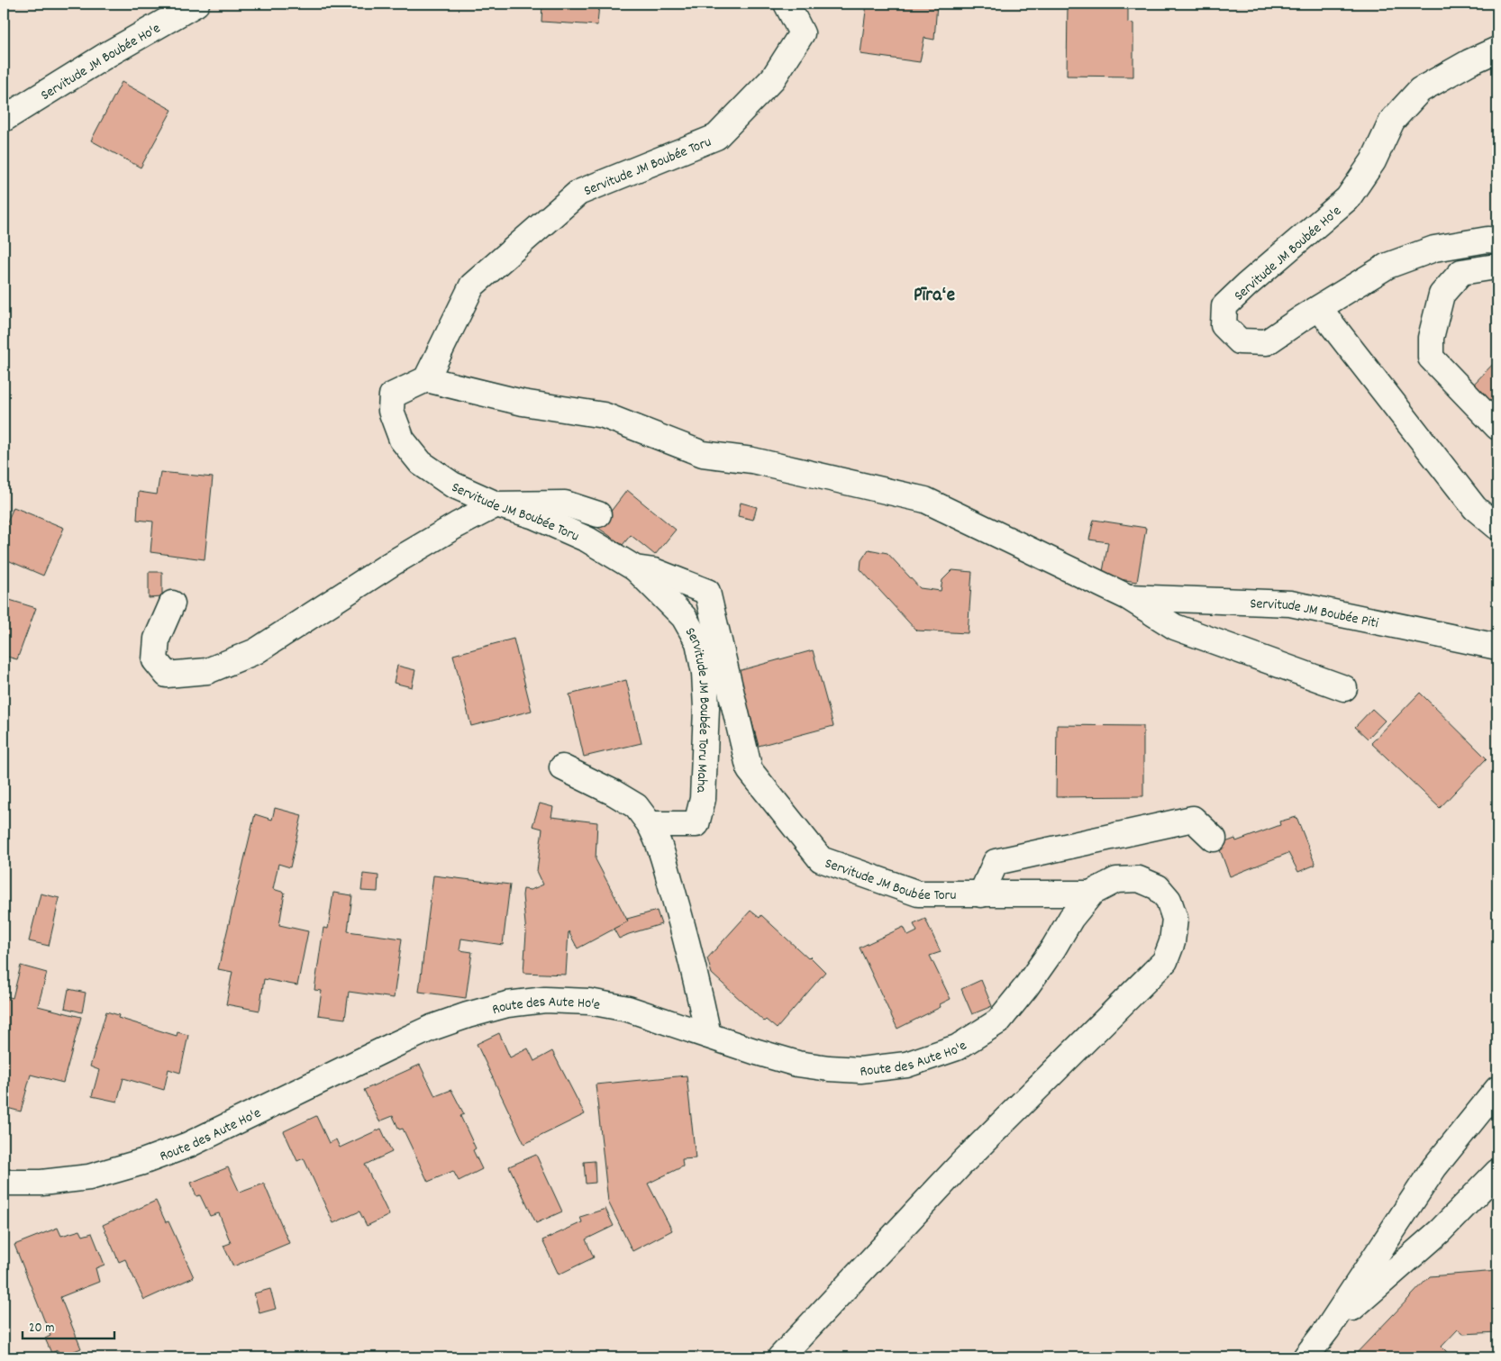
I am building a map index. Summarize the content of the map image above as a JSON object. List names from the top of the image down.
{
  "streets": {
    "street": [
      "Servitude JM Boubée Ho'e",
      "Servitude JM Boubée Toru",
      "Servitude JM Boubée Piti",
      "Servitude JM Boubée Toru Maha",
      "Route des Aute Ho'e"
    ]
  },
  "crossings": [
    ["Servitude JM Boubée Toru", "Servitude JM Boubée Toru Maha"],
    ["Servitude JM Boubée Toru", "Route des Aute Ho'e"]
  ],
  "districts": ["Pīraʻe"],
  "scale_bar": "20 m"
}
